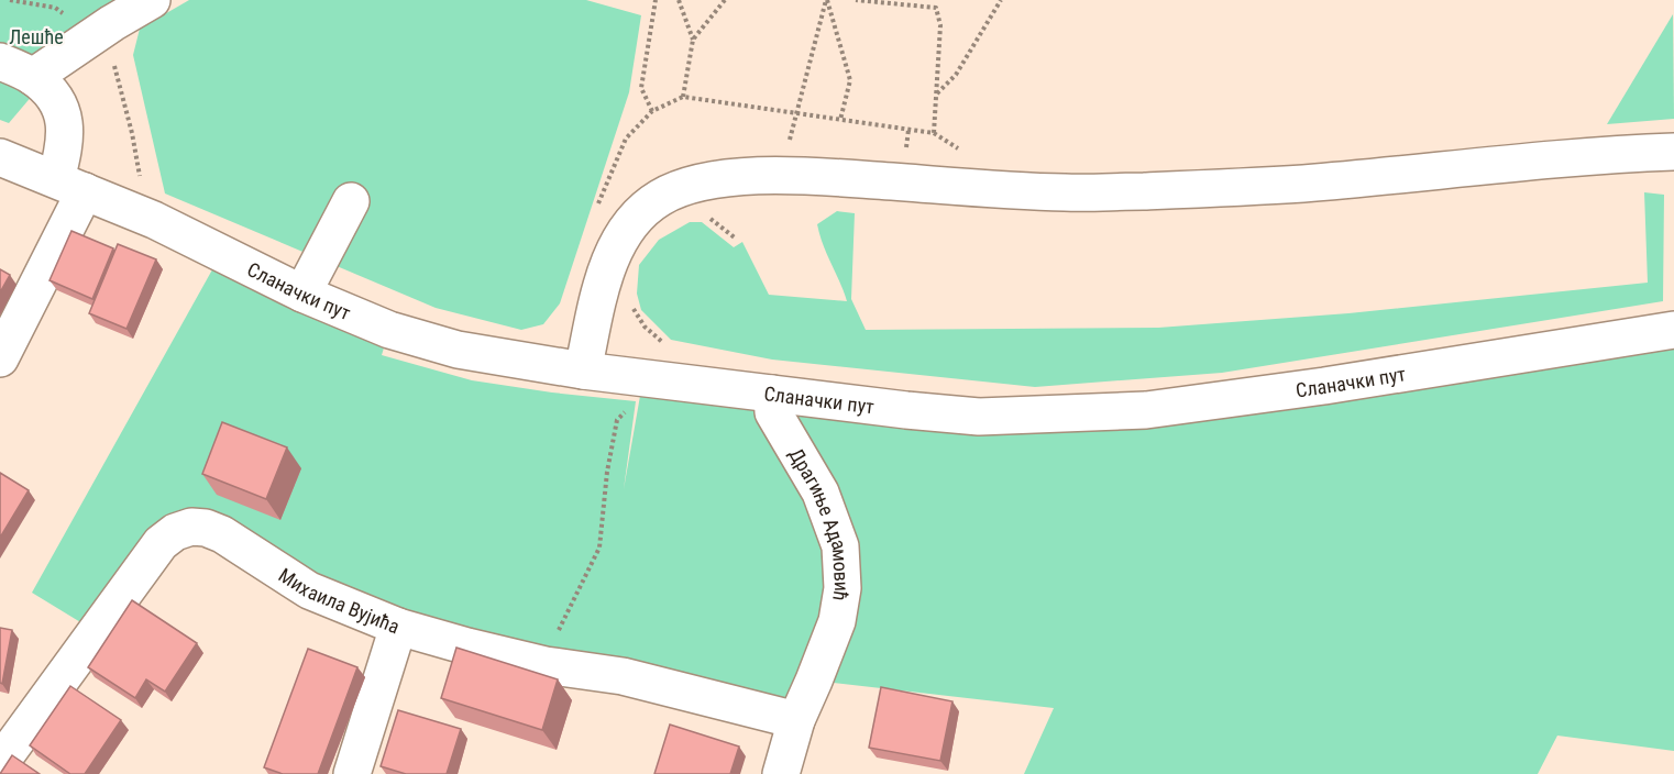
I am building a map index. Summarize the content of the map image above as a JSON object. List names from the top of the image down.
{
  "streets": {
    "street": ["Сланачки пут", "Драгиње Адамовић", "Михаила Вујића"]
  },
  "crossings": [
    ["Сланачки пут", "Драгиње Адамовић"],
    ["Драгиње Адамовић", "Михаила Вујића"]
  ],
  "parks": ["Лешће"]
}
